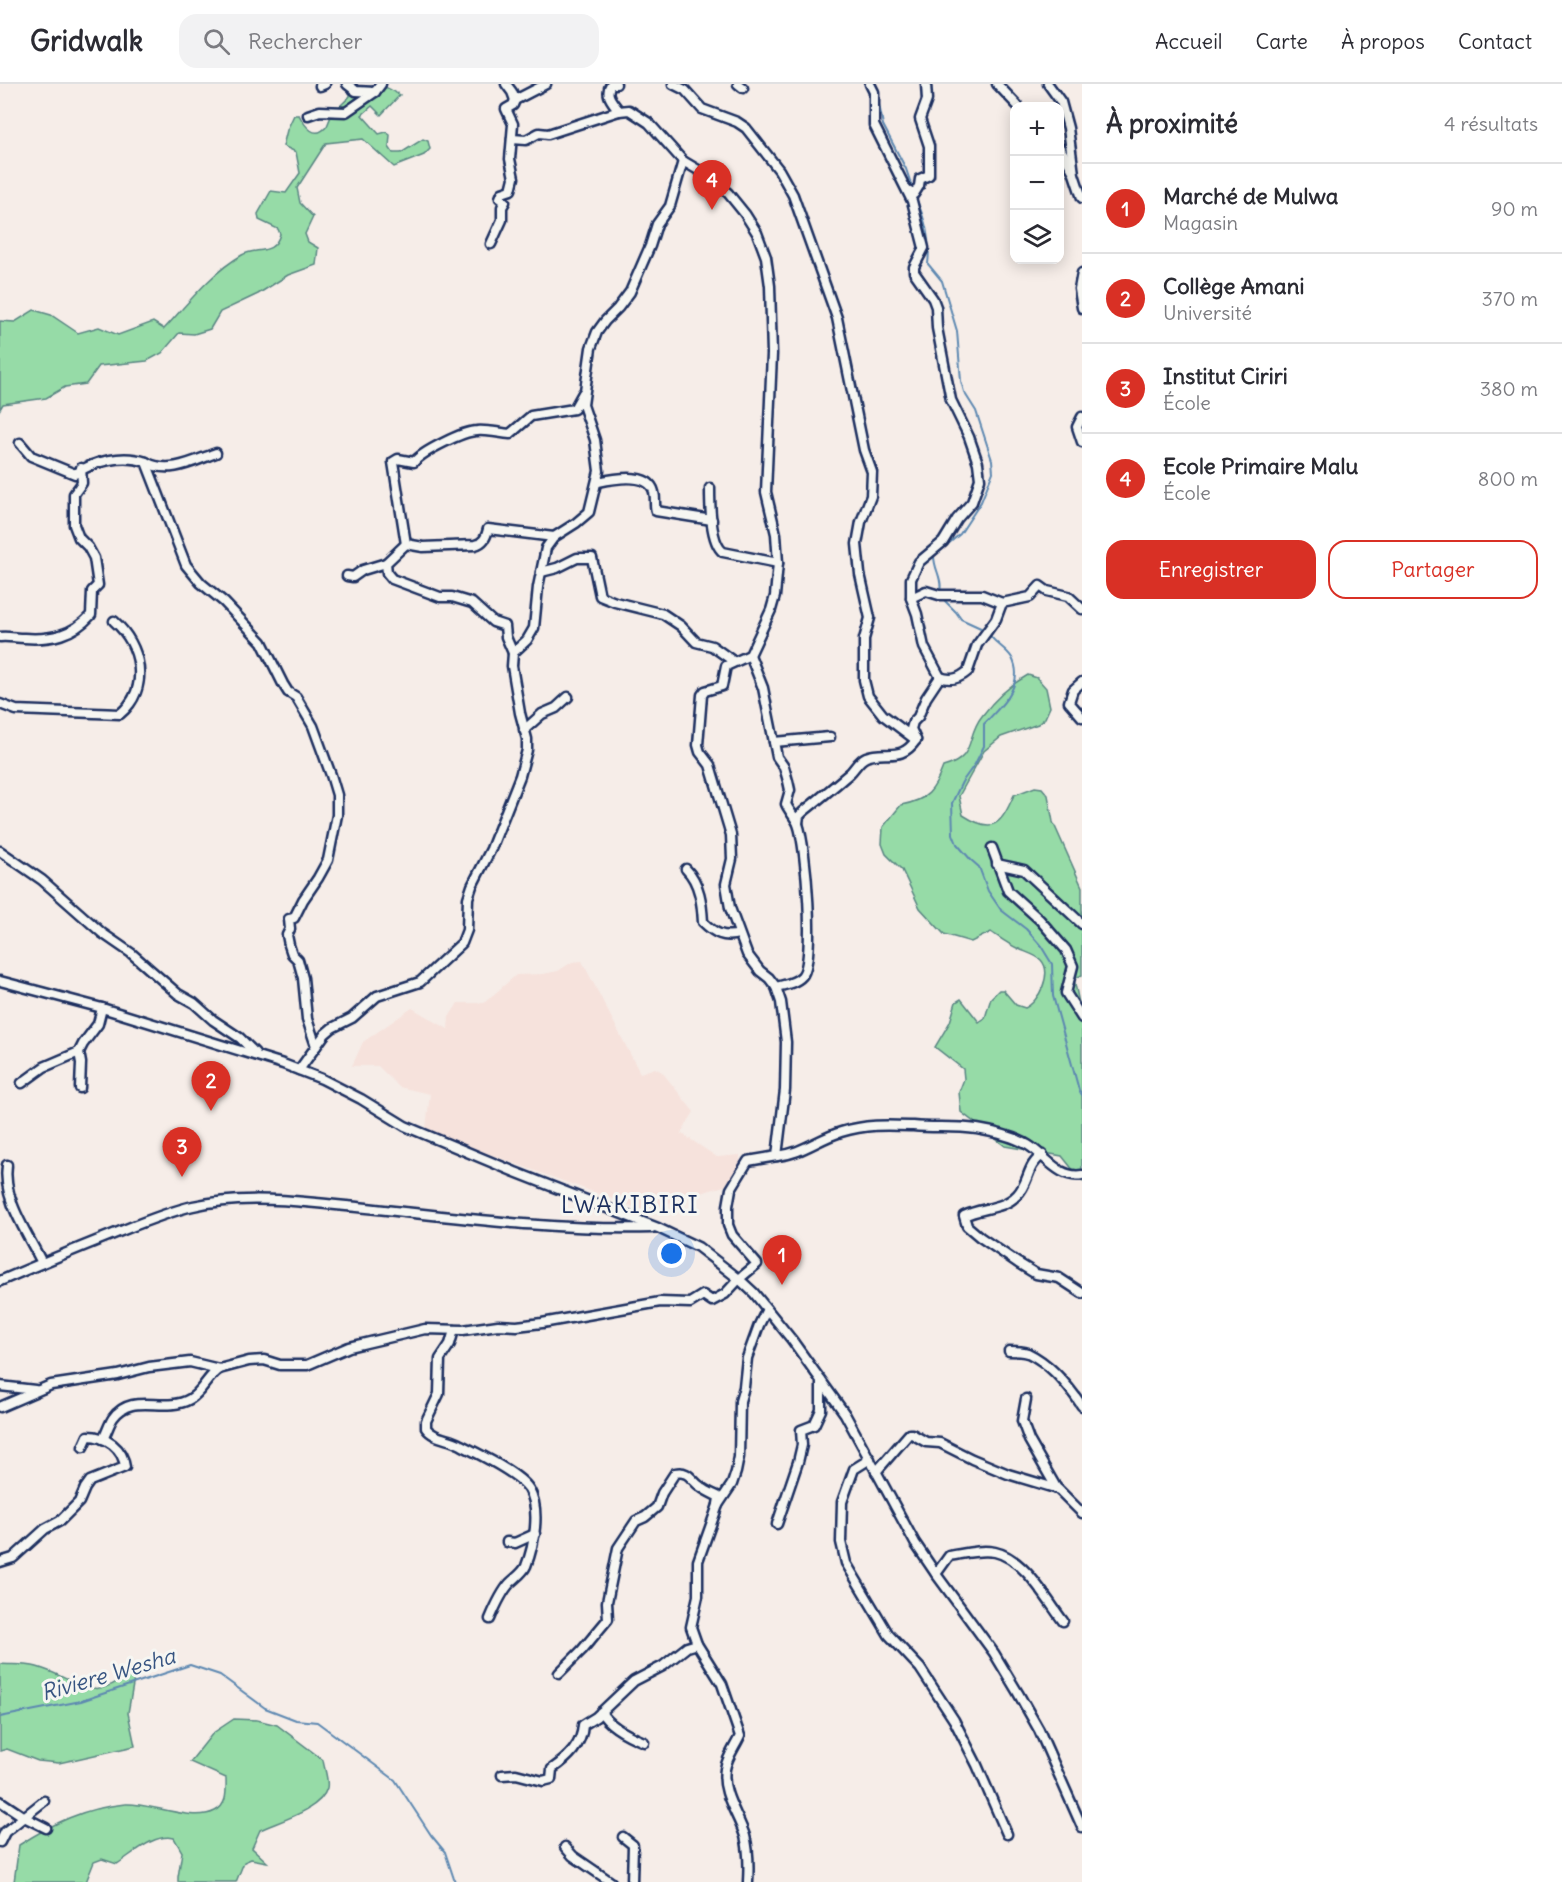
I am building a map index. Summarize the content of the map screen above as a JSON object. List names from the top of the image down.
{
  "districts": ["LWAKIBIRI"],
  "water": ["Riviere Wesha"],
  "page": {
    "header": "Gridwalk",
    "search": "Rechercher",
    "nav": [
      "Accueil",
      "Carte",
      "À propos",
      "Contact"
    ],
    "heading": ["À proximité", "4 résultats"],
    "map_buttons": ["+", "−"],
    "pins": [
      "4",
      "2",
      "3",
      "1"
    ],
    "list": [
      {
        "mark": "1",
        "name": "Marché de Mulwa",
        "note": "Magasin",
        "value": "90 m"
      },
      {
        "mark": "2",
        "name": "Collège Amani",
        "note": "Université",
        "value": "370 m"
      },
      {
        "mark": "3",
        "name": "Institut Ciriri",
        "note": "École",
        "value": "380 m"
      },
      {
        "mark": "4",
        "name": "Ecole Primaire Malu",
        "note": "École",
        "value": "800 m"
      }
    ],
    "buttons": ["Enregistrer", "Partager"]
  }
}
